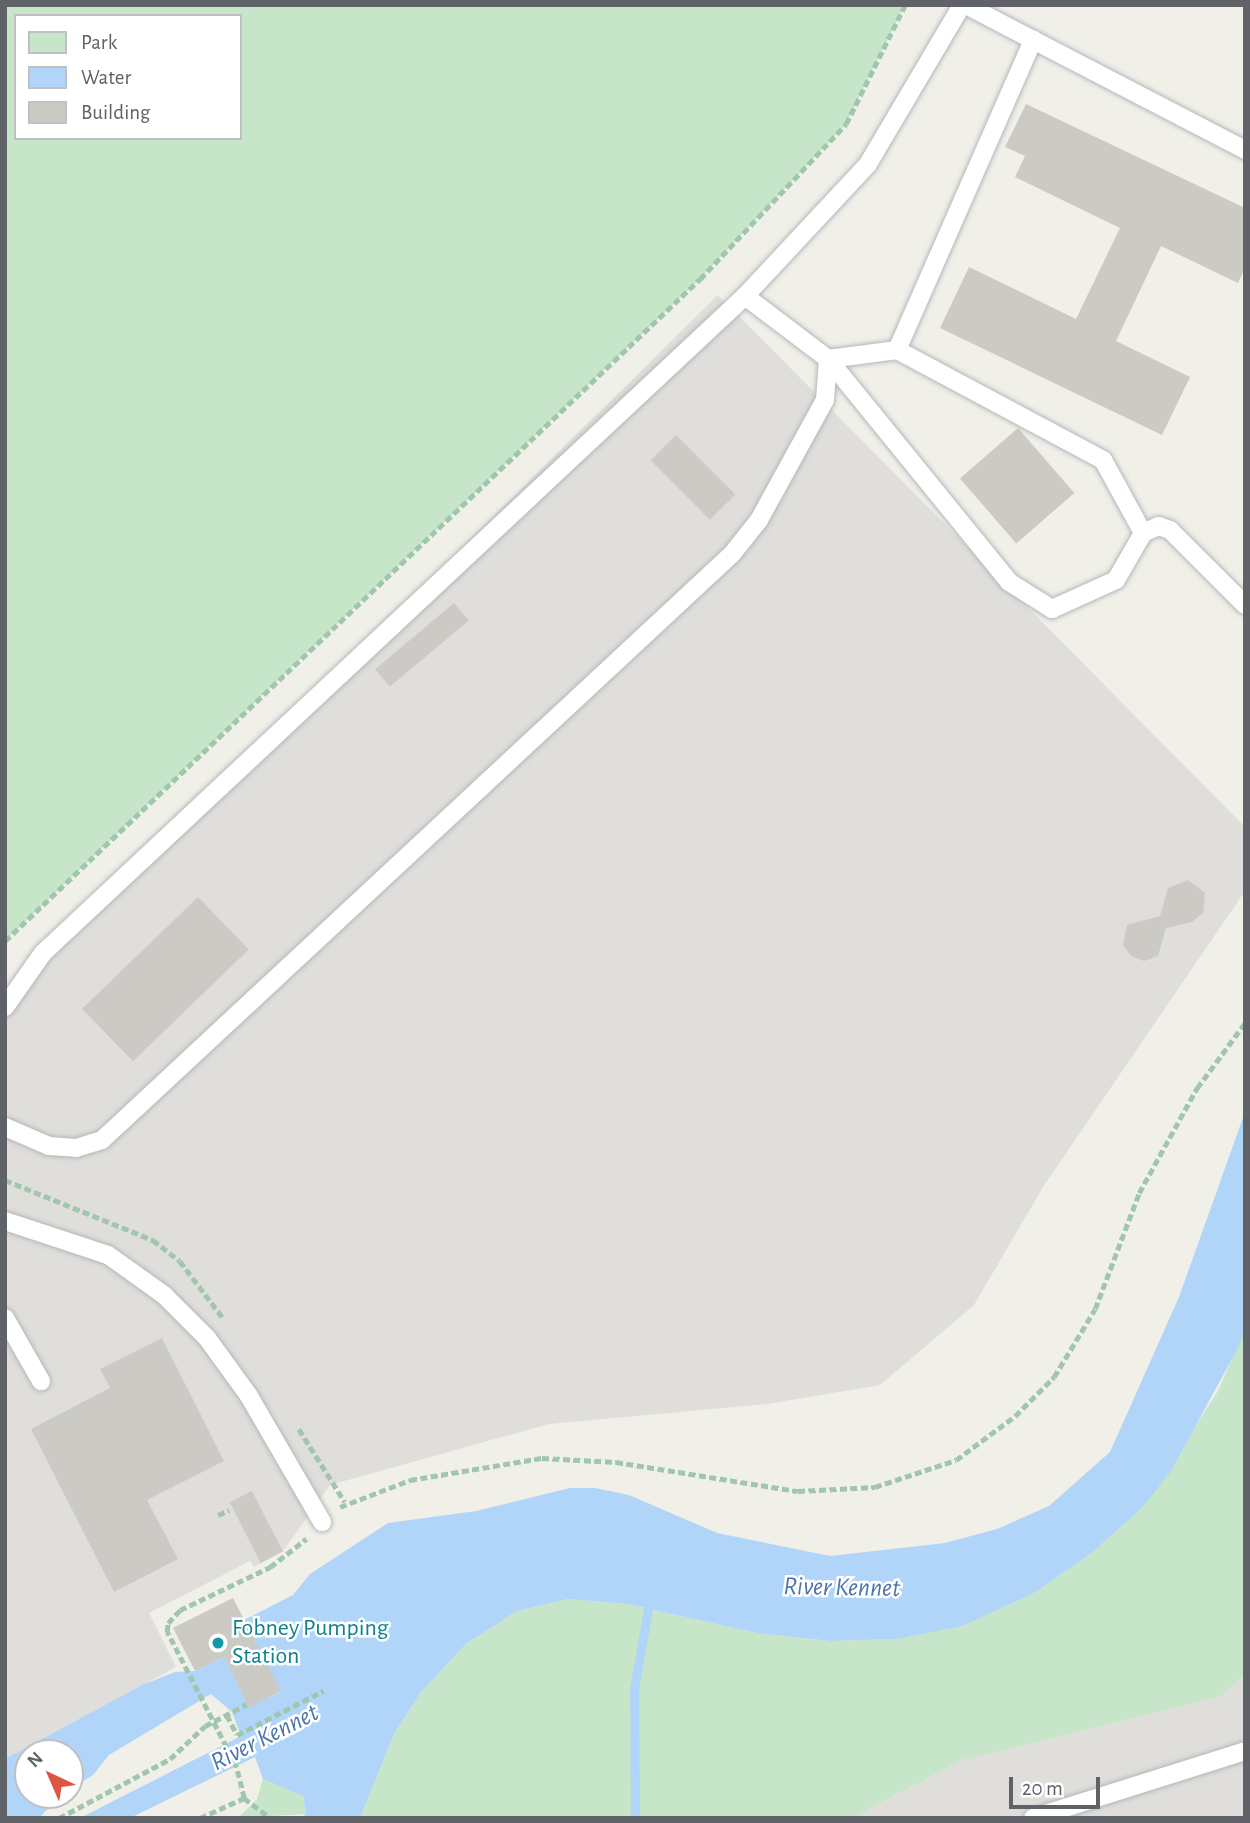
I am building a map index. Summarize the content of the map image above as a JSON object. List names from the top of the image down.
{
  "water": ["River Kennet"],
  "places": ["Fobney Pumping Station"],
  "legend": ["Park", "Water", "Building"],
  "scale_bar": "20 m",
  "north": "top left"
}
